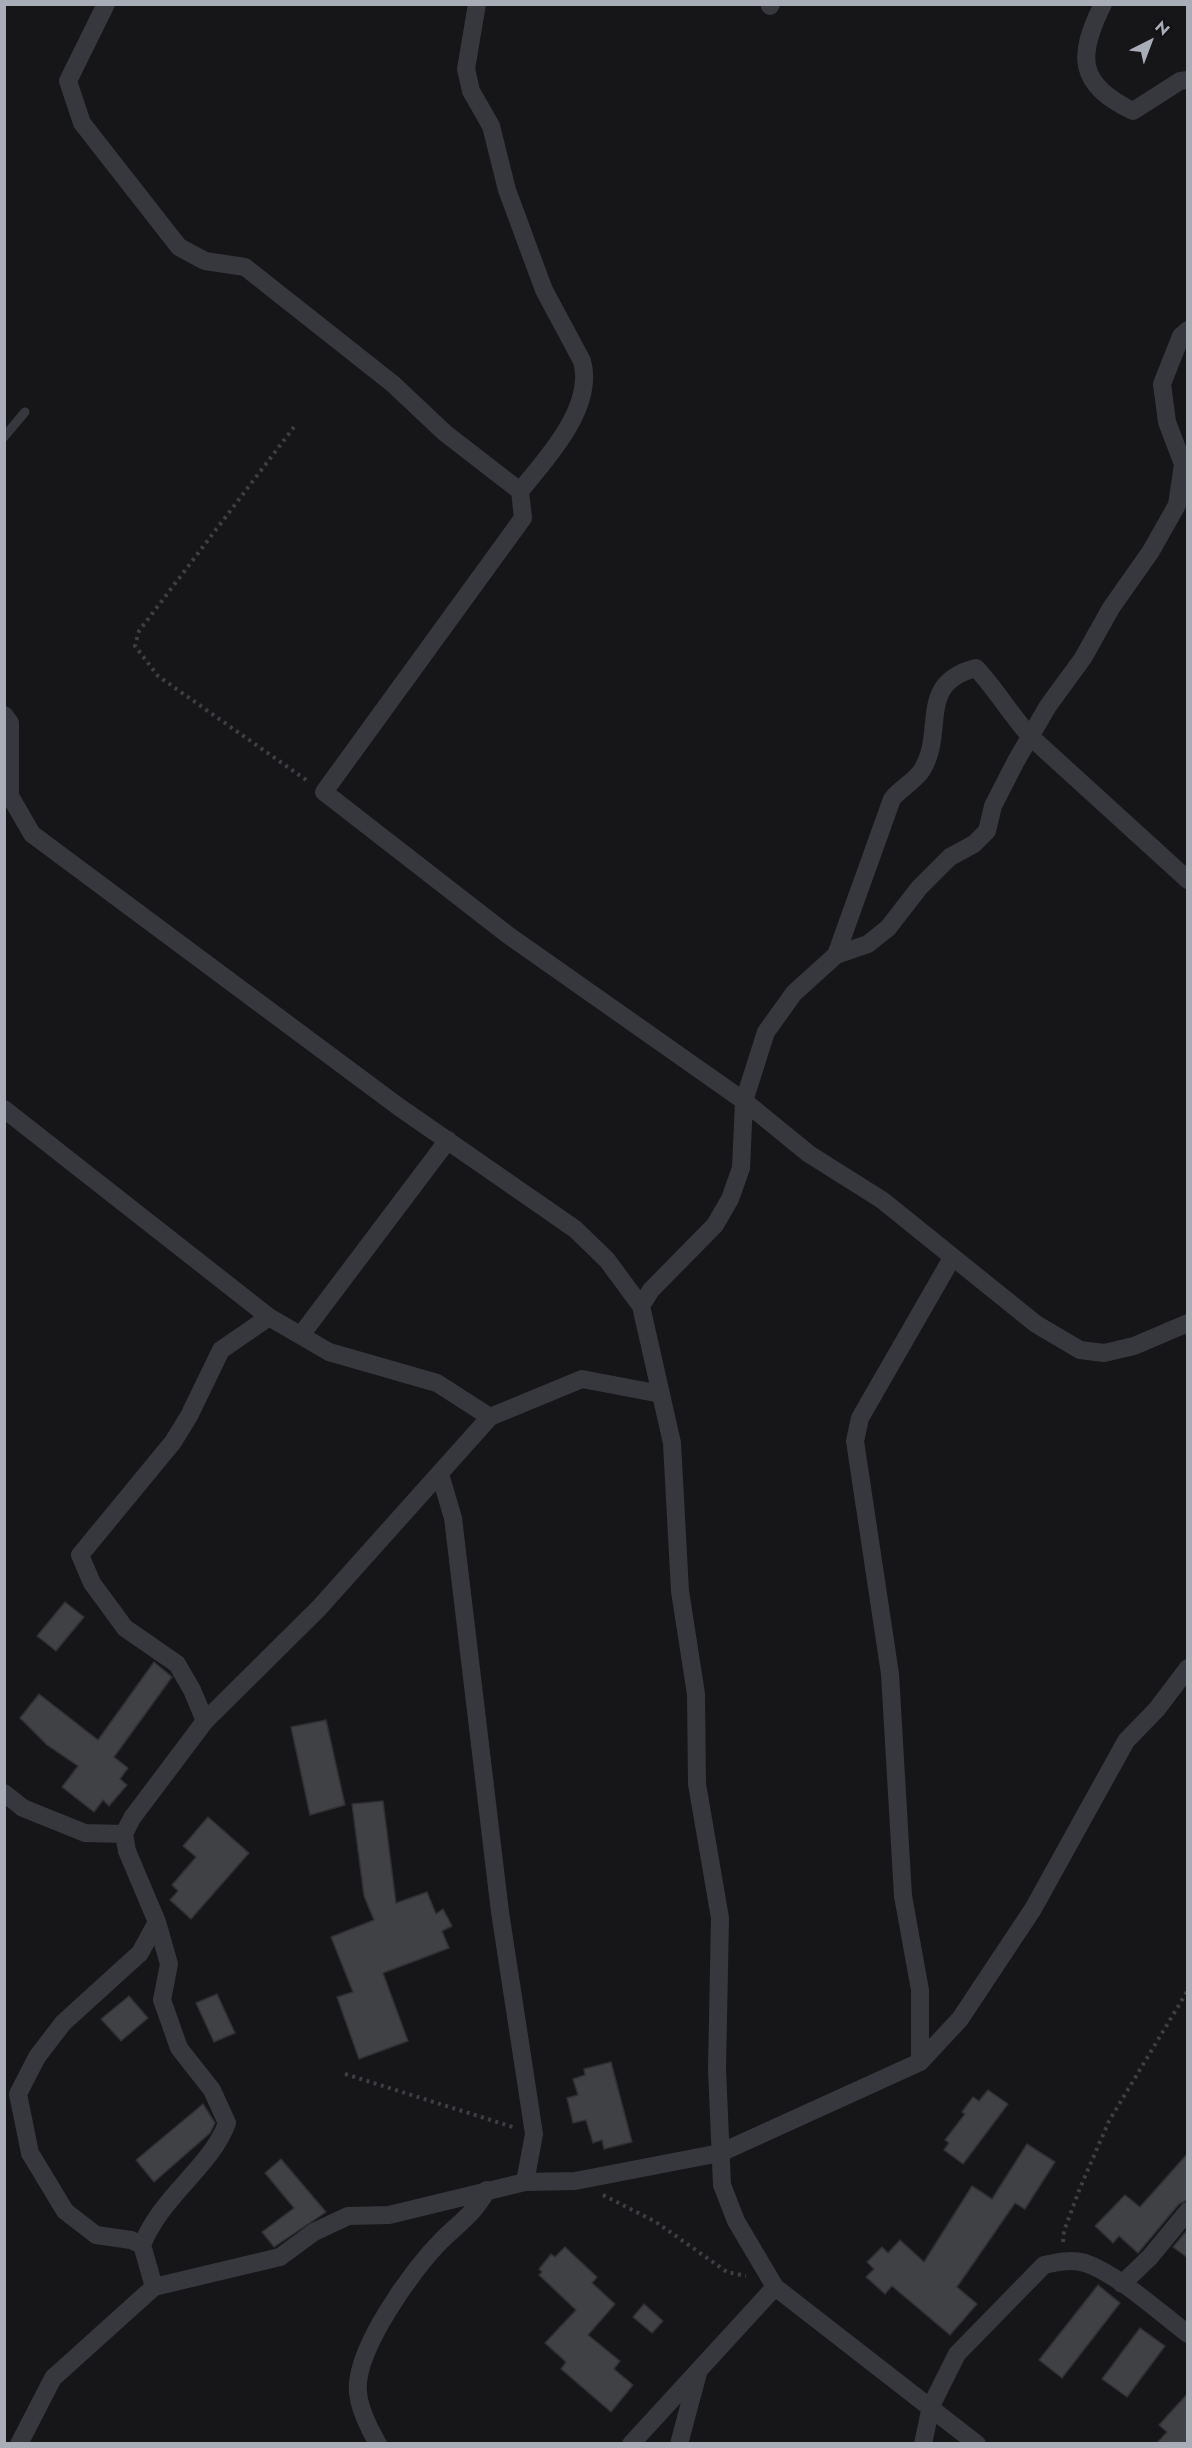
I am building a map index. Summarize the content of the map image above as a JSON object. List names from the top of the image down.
{
  "north": "top right"
}
